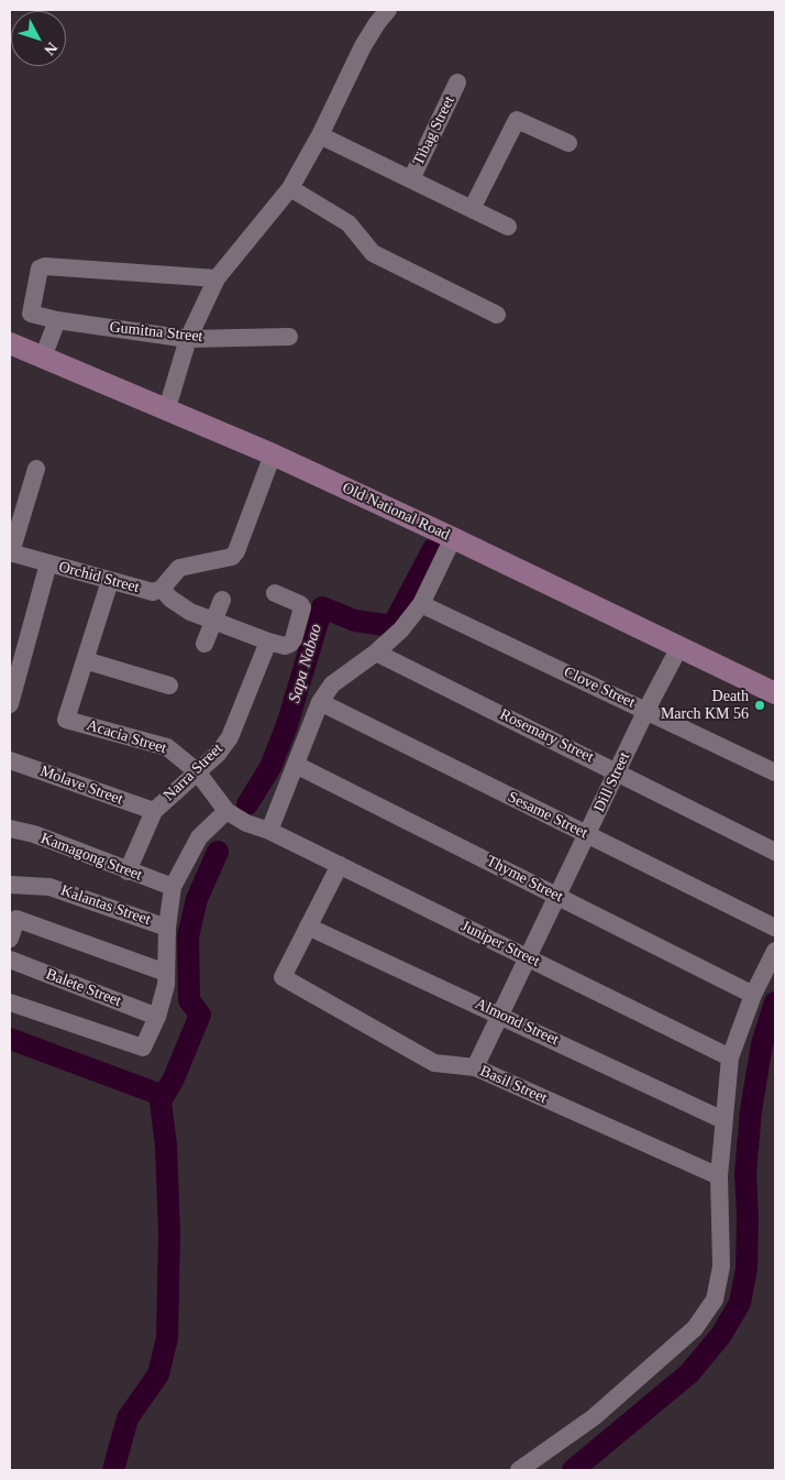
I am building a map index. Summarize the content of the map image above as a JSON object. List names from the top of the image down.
{
  "streets": {
    "main road": ["Old National Road"],
    "street": [
      "Tibag Street",
      "Gumitna Street",
      "Orchid Street",
      "Clove Street",
      "Rosemary Street",
      "Acacia Street",
      "Narra Street",
      "Dill Street",
      "Molave Street",
      "Sesame Street",
      "Kamagong Street",
      "Thyme Street",
      "Kalantas Street",
      "Juniper Street",
      "Balete Street",
      "Almond Street",
      "Basil Street"
    ]
  },
  "crossings": [
    ["Old National Road", "Orchid Street"],
    ["Old National Road", "Dill Street"],
    ["Clove Street", "Dill Street"],
    ["Rosemary Street", "Dill Street"],
    ["Acacia Street", "Narra Street"],
    ["Acacia Street", "Juniper Street"],
    ["Narra Street", "Molave Street"],
    ["Narra Street", "Kamagong Street"],
    ["Dill Street", "Sesame Street"],
    ["Dill Street", "Thyme Street"],
    ["Dill Street", "Juniper Street"],
    ["Dill Street", "Almond Street"],
    ["Dill Street", "Basil Street"],
    ["Almond Street", "Basil Street"]
  ],
  "water": ["Sapa Nabao"],
  "places": ["Death March KM 56"],
  "north": "bottom right"
}
